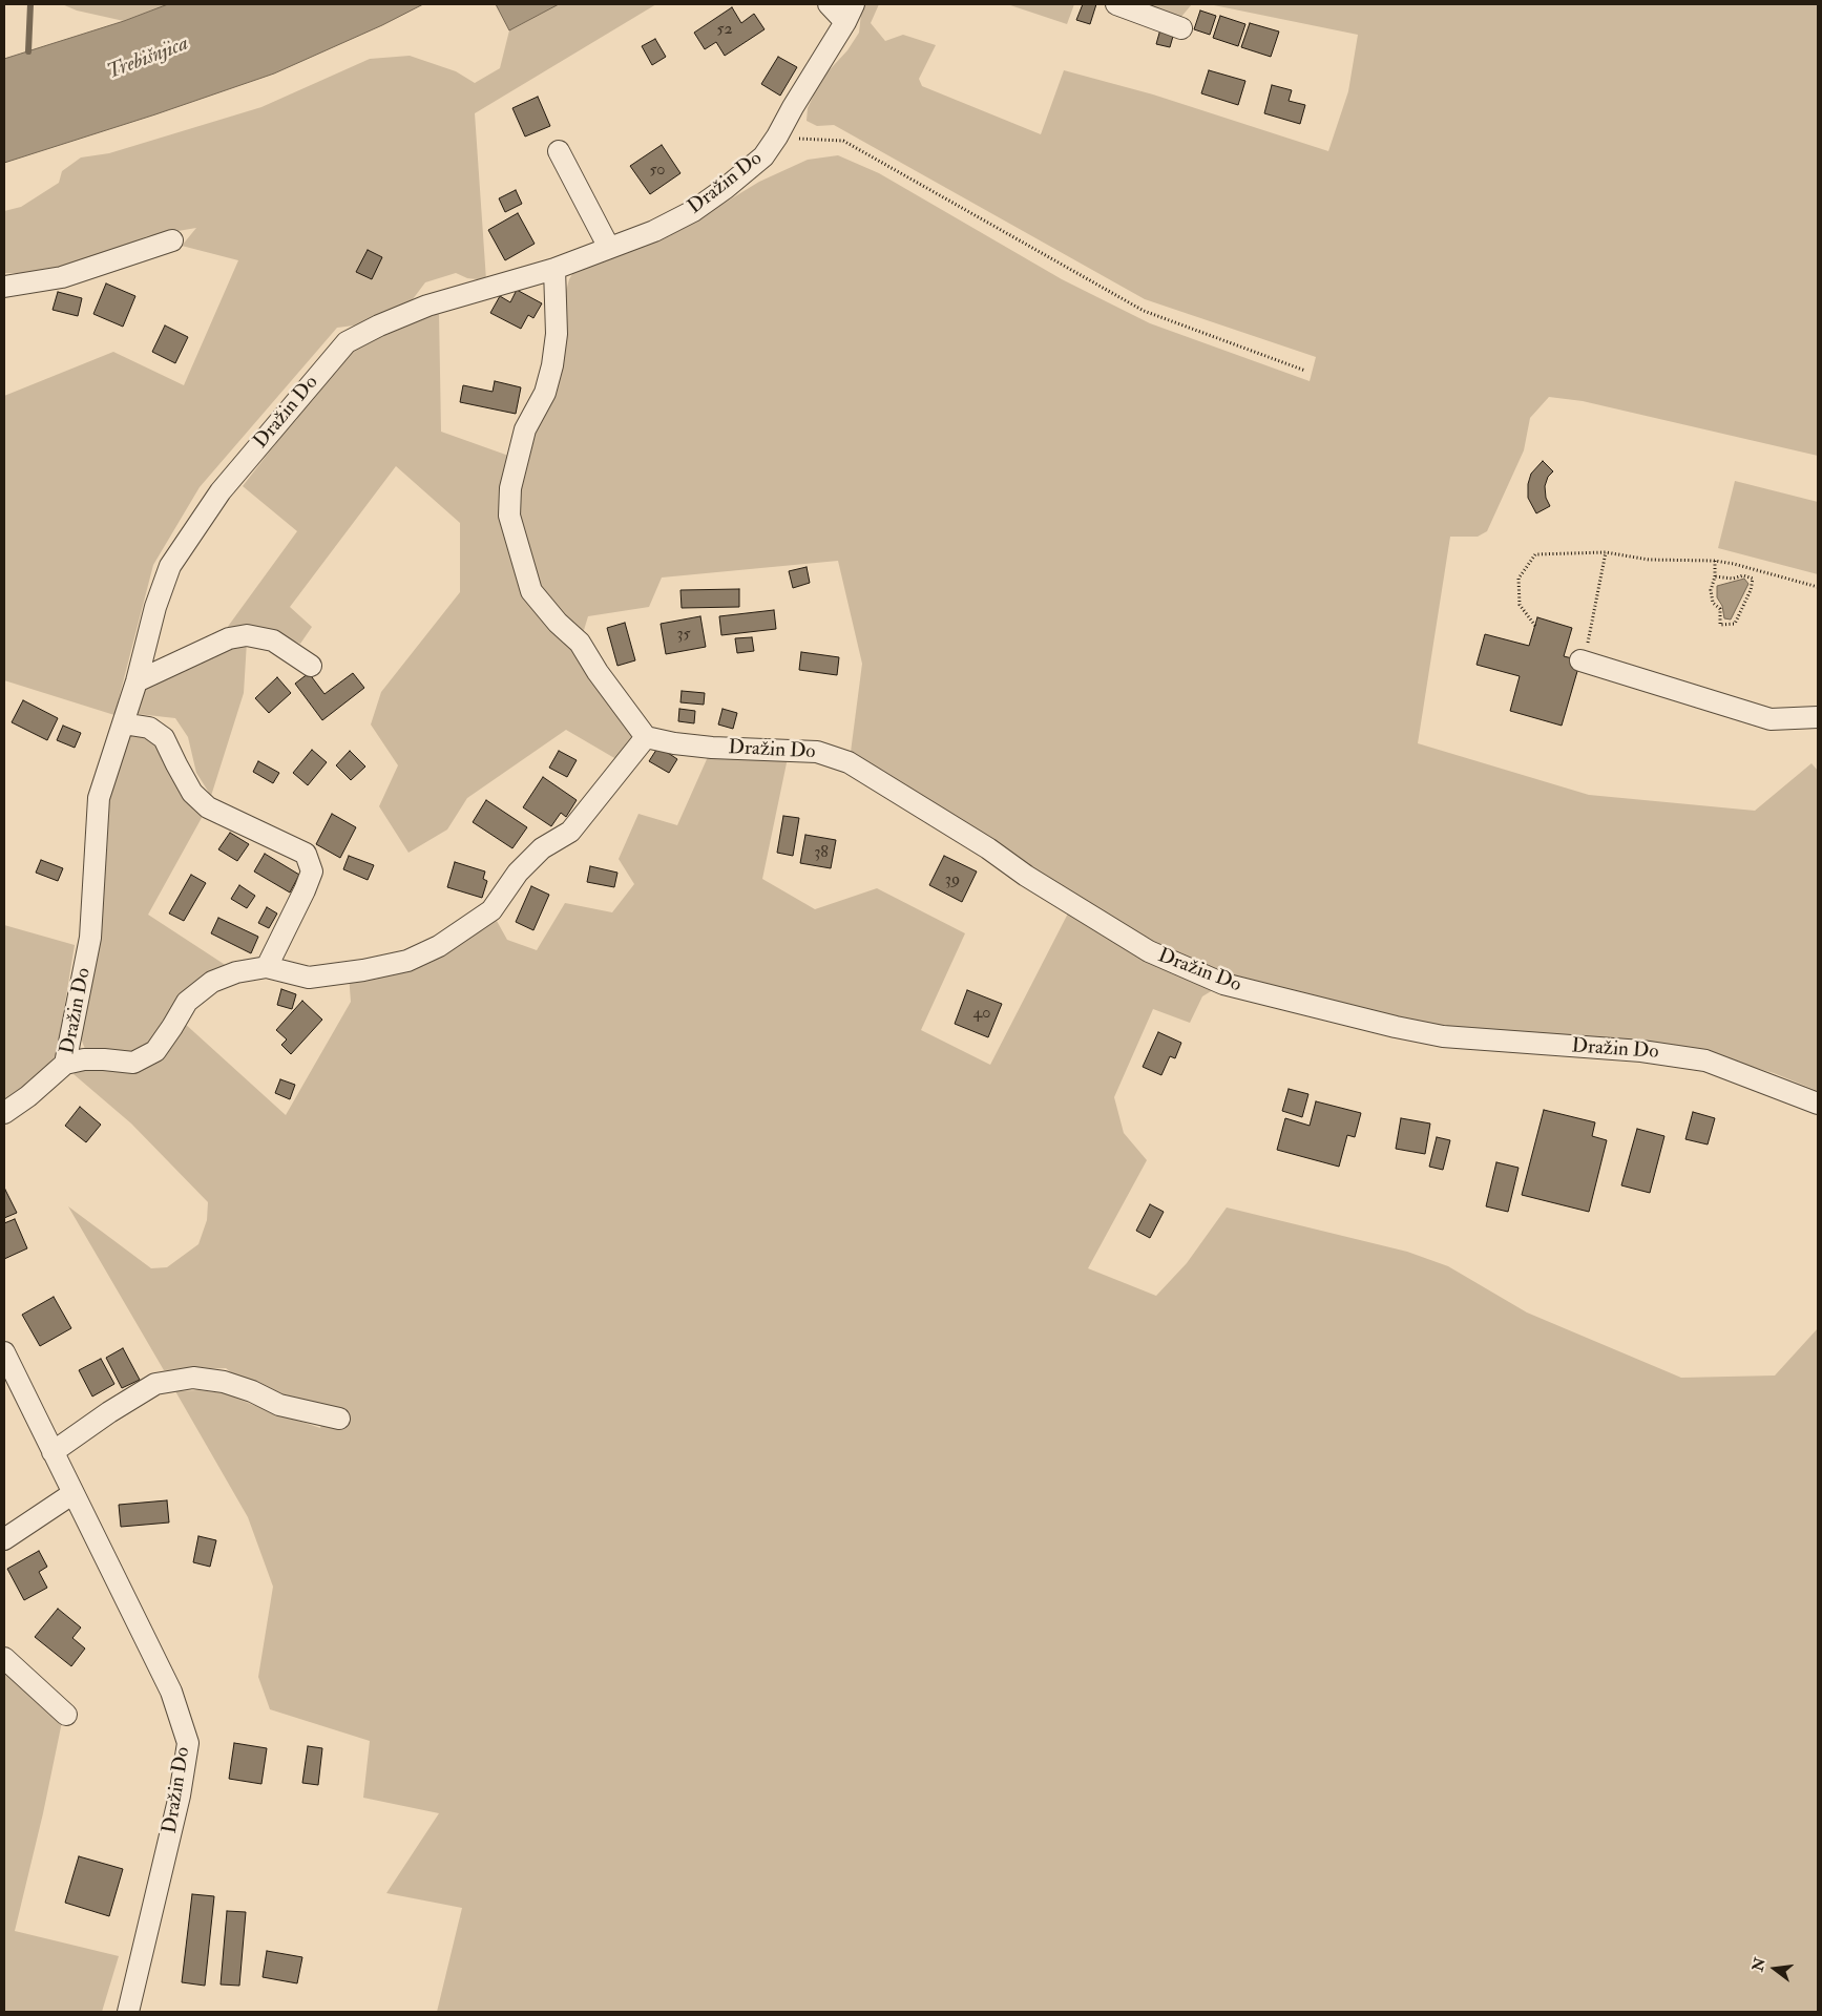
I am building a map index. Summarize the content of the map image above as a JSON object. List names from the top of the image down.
{
  "streets": {
    "street": ["Dražin Do"]
  },
  "water": ["Trebišnjica"],
  "house_numbers": [
    "52",
    "50",
    "35",
    "38",
    "39",
    "40"
  ],
  "north": "left"
}
